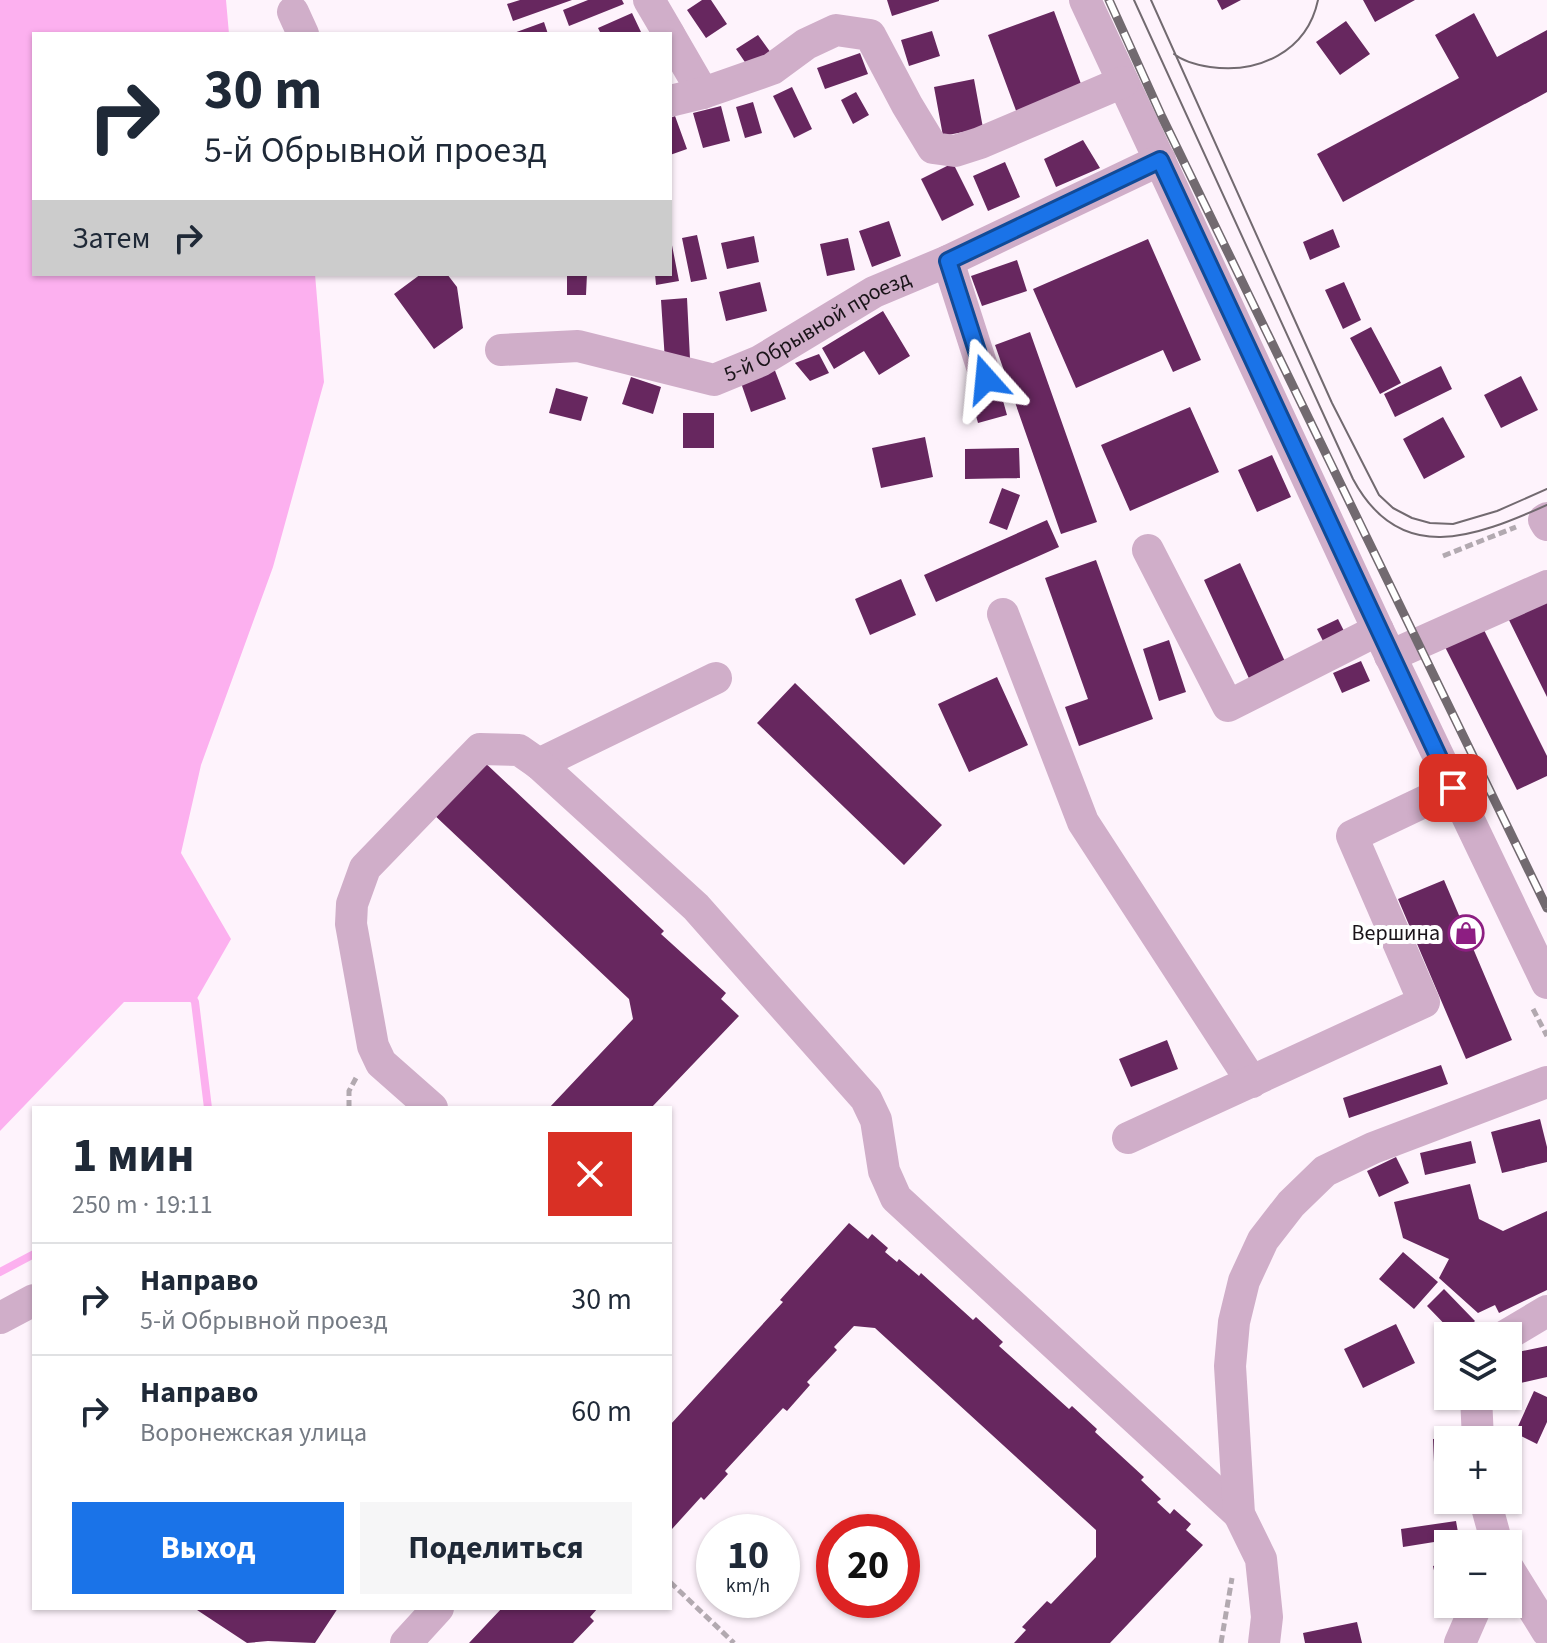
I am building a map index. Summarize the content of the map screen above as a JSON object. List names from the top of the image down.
{
  "streets": {
    "street": ["5-й Обрывной проезд"]
  },
  "places": {
    "shop": ["Вершина"]
  },
  "page": {
    "turn": ["30 m", "5-й Обрывной проезд"],
    "then": "Затем",
    "heading": ["1 мин", "250 m · 19:11"],
    "list": [
      {
        "name": "Направо",
        "note": "5-й Обрывной проезд",
        "value": "30 m"
      },
      {
        "name": "Направо",
        "note": "Воронежская улица",
        "value": "60 m"
      }
    ],
    "map_buttons": ["+", "−"],
    "buttons": ["Выход", "Поделиться"],
    "speed": "10 km/h",
    "limit": "20"
  }
}
